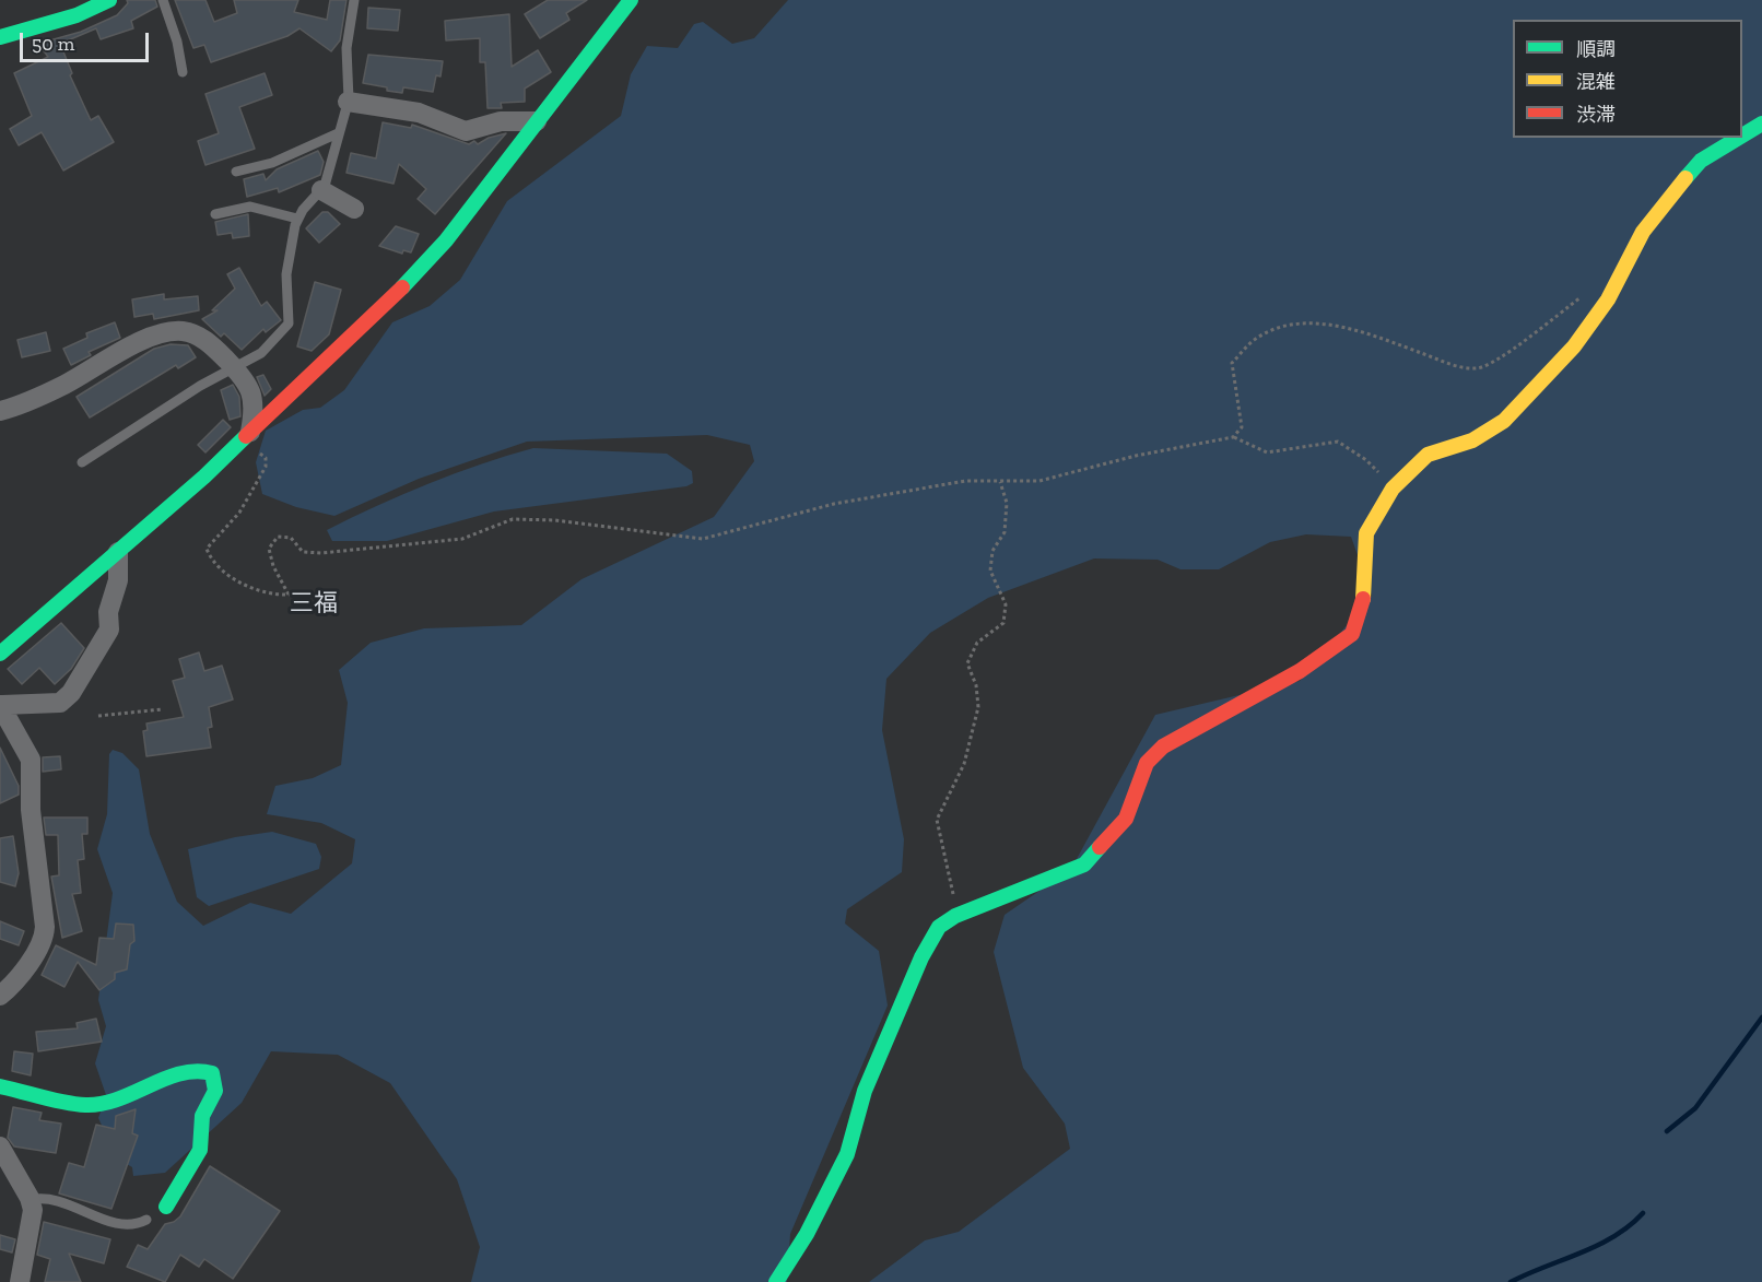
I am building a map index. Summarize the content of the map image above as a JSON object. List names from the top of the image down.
{
  "districts": ["三福"],
  "legend": ["順調", "混雑", "渋滞"],
  "scale_bar": "50 m"
}
